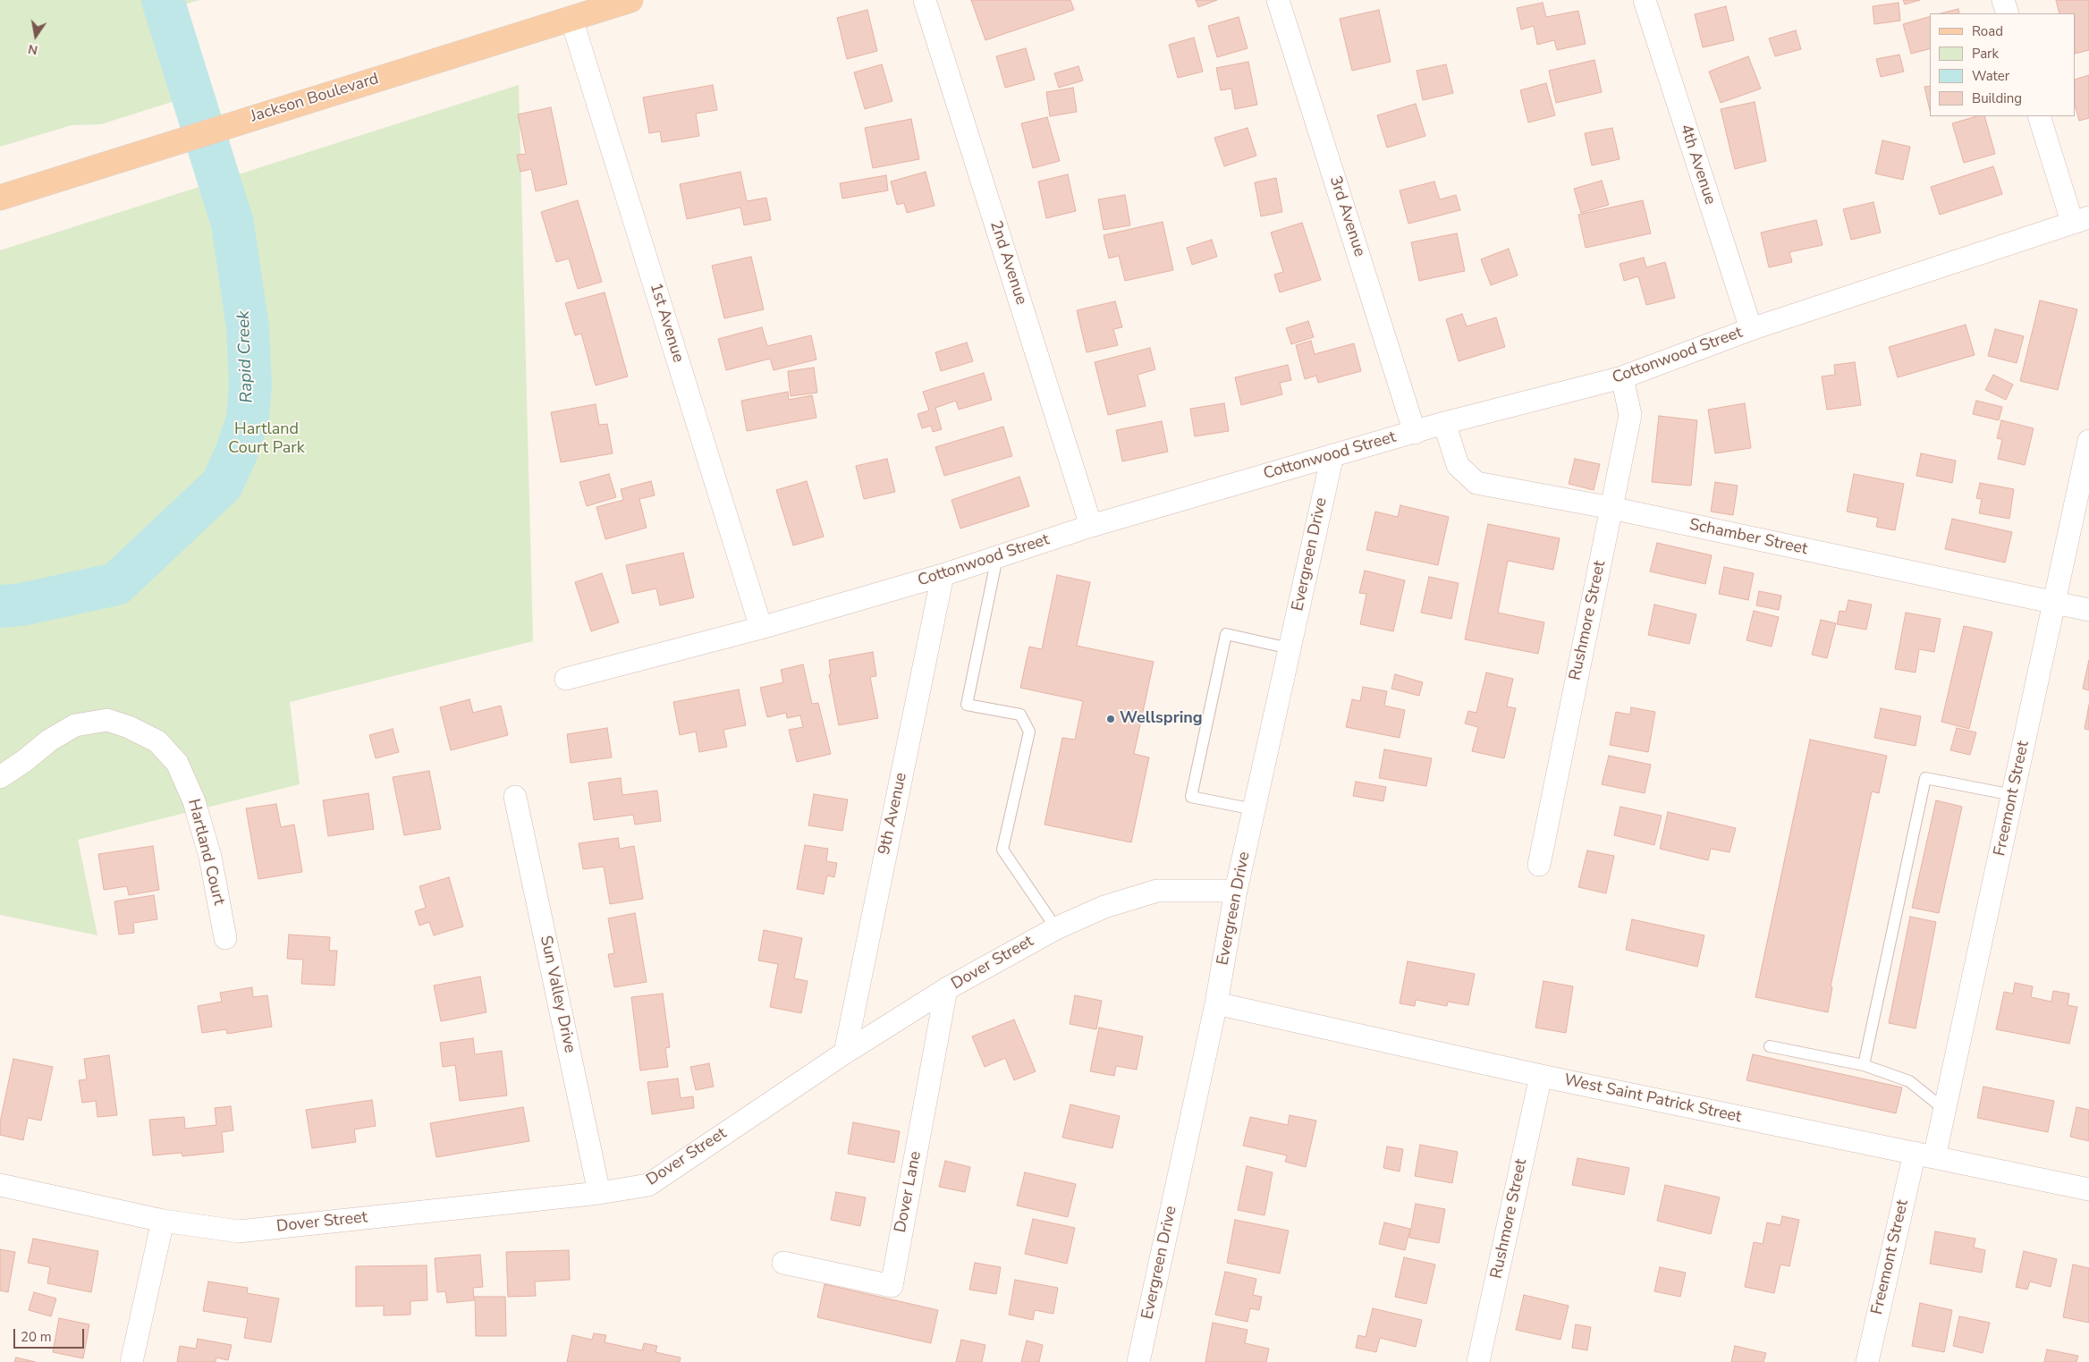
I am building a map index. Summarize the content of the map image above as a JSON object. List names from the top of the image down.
{
  "streets": {
    "main road": ["Jackson Boulevard"],
    "street": [
      "4th Avenue",
      "3rd Avenue",
      "2nd Avenue",
      "1st Avenue",
      "Cottonwood Street",
      "Schamber Street",
      "Evergreen Drive",
      "Rushmore Street",
      "Freemont Street",
      "9th Avenue",
      "Hartland Court",
      "Dover Street",
      "Sun Valley Drive",
      "West Saint Patrick Street",
      "Dover Lane"
    ]
  },
  "crossings": [
    ["Jackson Boulevard", "1st Avenue"],
    ["4th Avenue", "Cottonwood Street"],
    ["3rd Avenue", "Cottonwood Street"],
    ["2nd Avenue", "Cottonwood Street"],
    ["1st Avenue", "Cottonwood Street"],
    ["Cottonwood Street", "Schamber Street"],
    ["Cottonwood Street", "Evergreen Drive"],
    ["Cottonwood Street", "Rushmore Street"],
    ["Cottonwood Street", "9th Avenue"],
    ["Schamber Street", "Rushmore Street"],
    ["Schamber Street", "Freemont Street"],
    ["Evergreen Drive", "Dover Street"],
    ["Evergreen Drive", "West Saint Patrick Street"],
    ["Rushmore Street", "West Saint Patrick Street"],
    ["Freemont Street", "West Saint Patrick Street"],
    ["9th Avenue", "Dover Street"],
    ["Dover Street", "Sun Valley Drive"],
    ["Dover Street", "Dover Lane"]
  ],
  "water": ["Rapid Creek"],
  "parks": ["Hartland Court Park"],
  "places": ["Wellspring"],
  "legend": [
    "Road",
    "Park",
    "Water",
    "Building"
  ],
  "scale_bar": "20 m",
  "north": "bottom"
}
